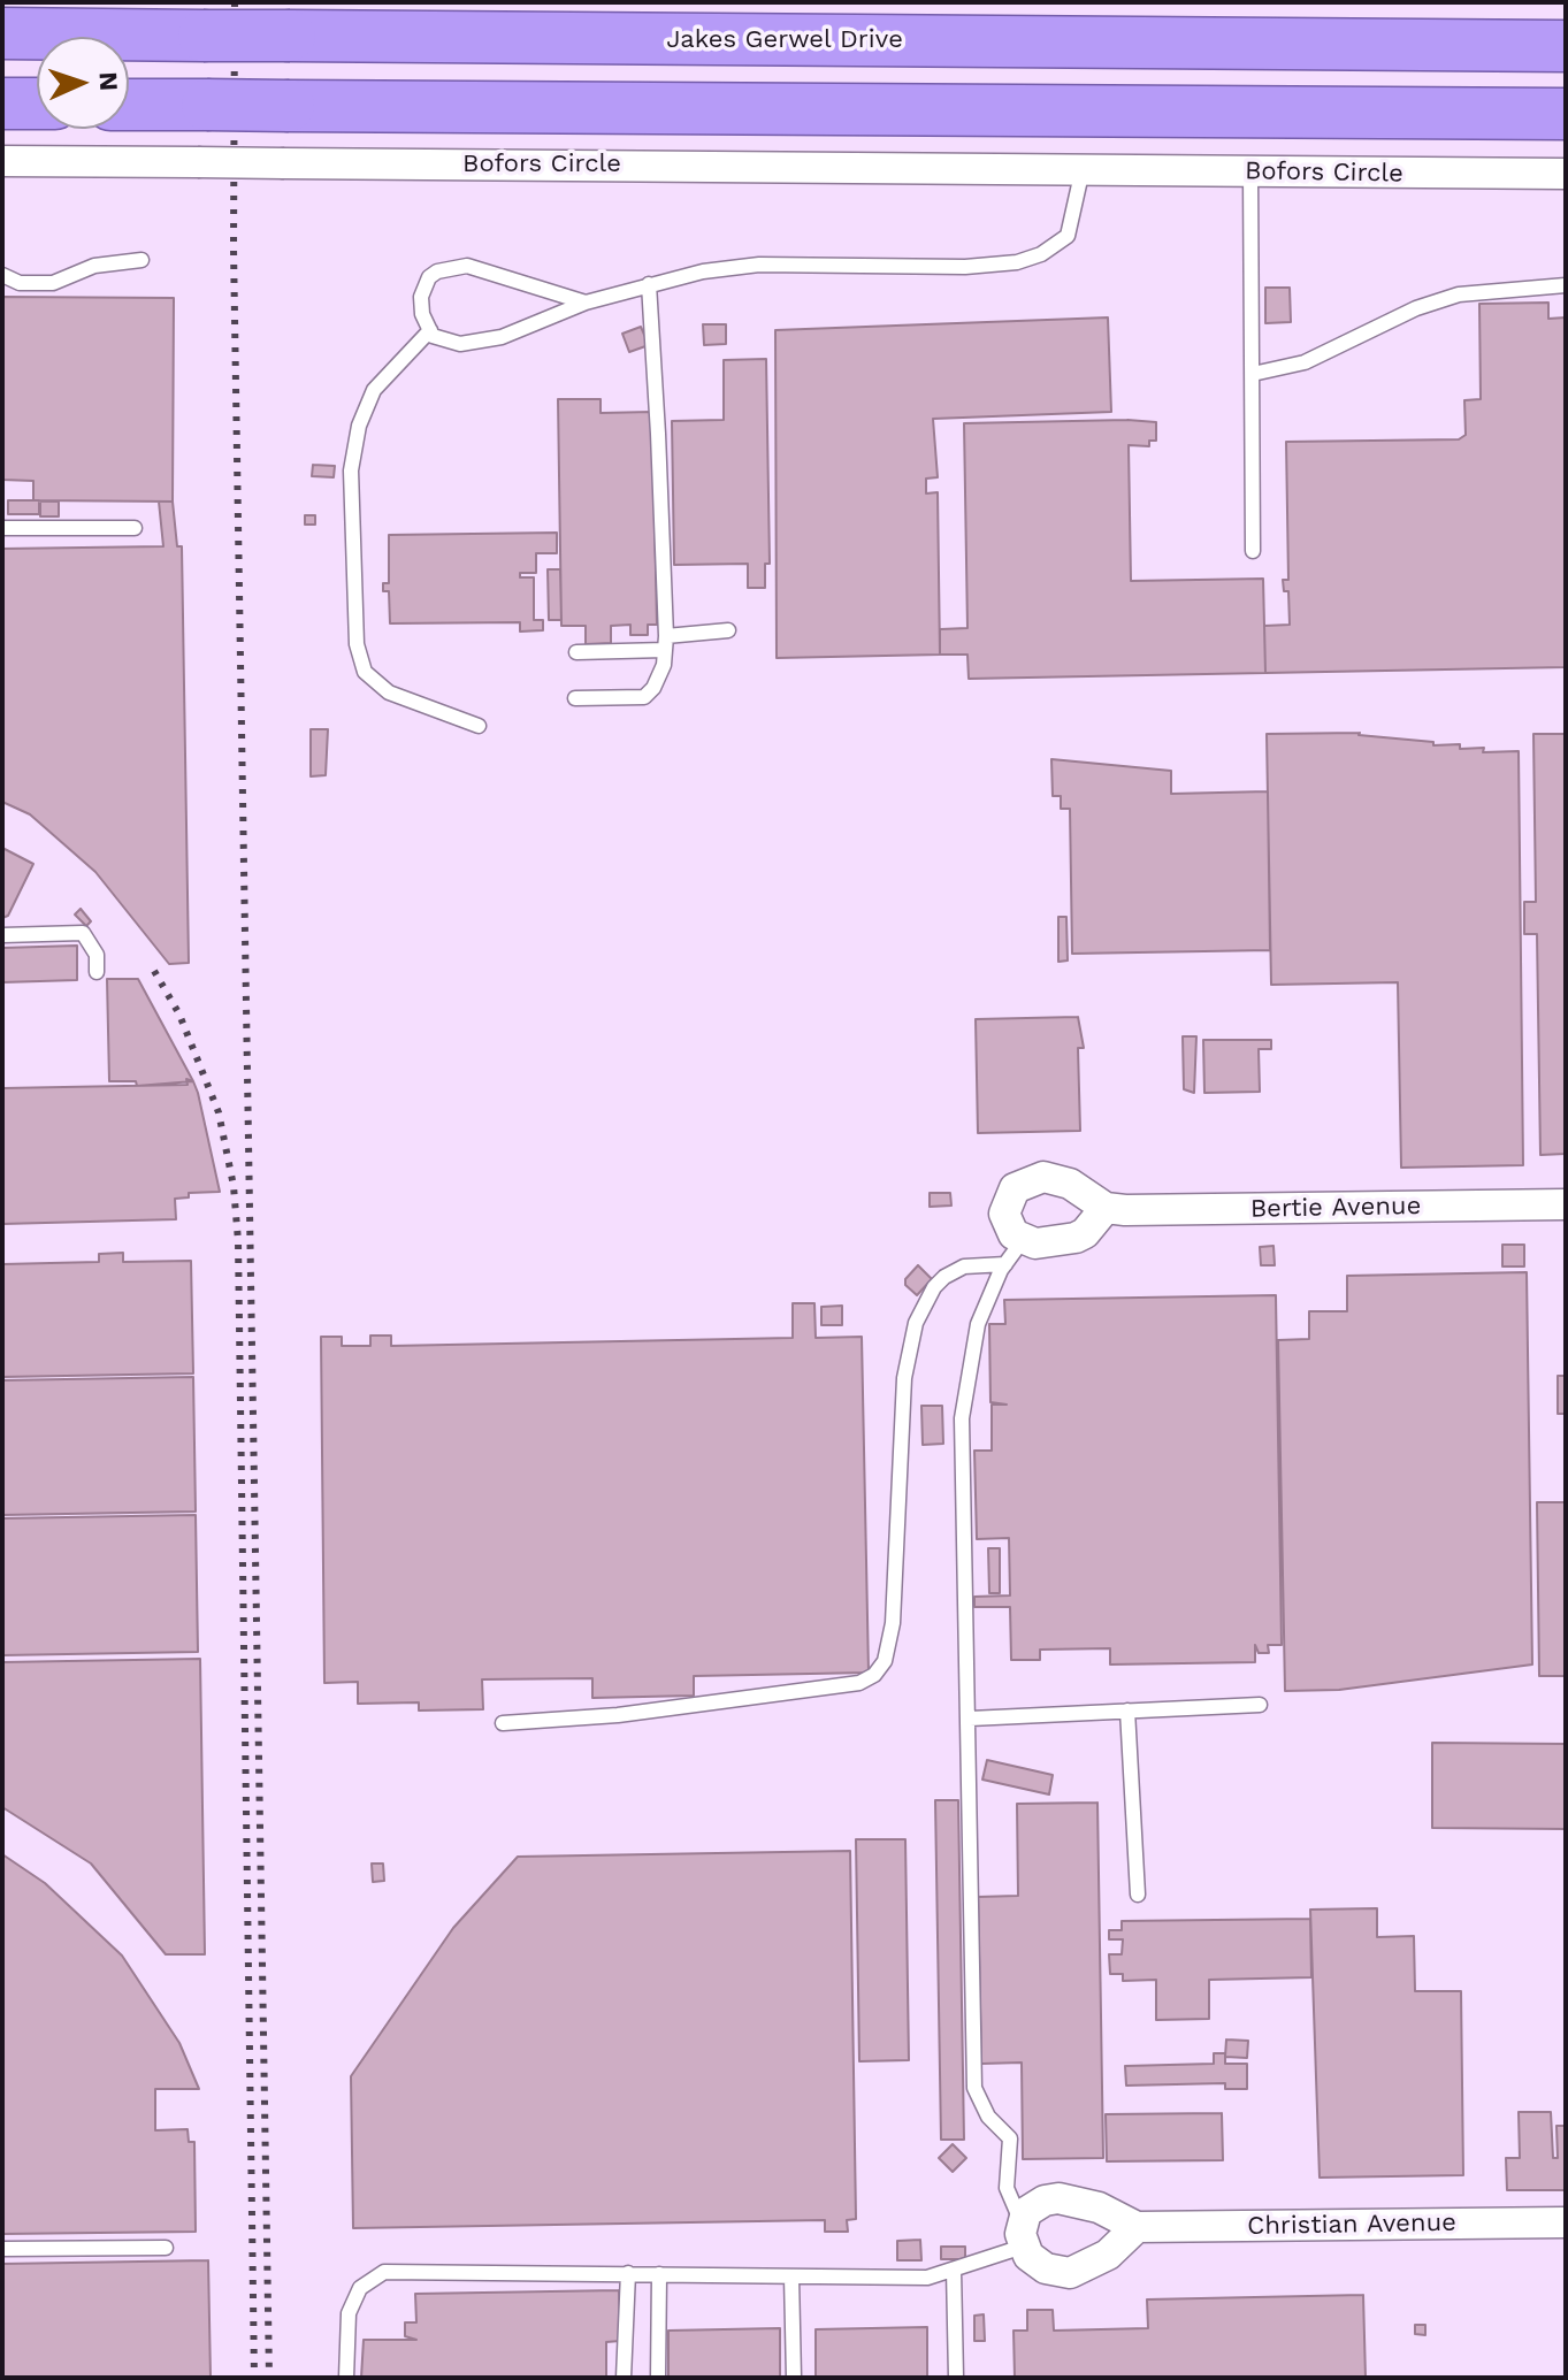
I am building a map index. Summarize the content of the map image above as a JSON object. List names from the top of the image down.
{
  "streets": {
    "highway": ["Jakes Gerwel Drive"],
    "street": ["Bofors Circle", "Bertie Avenue", "Christian Avenue"]
  },
  "north": "right"
}
